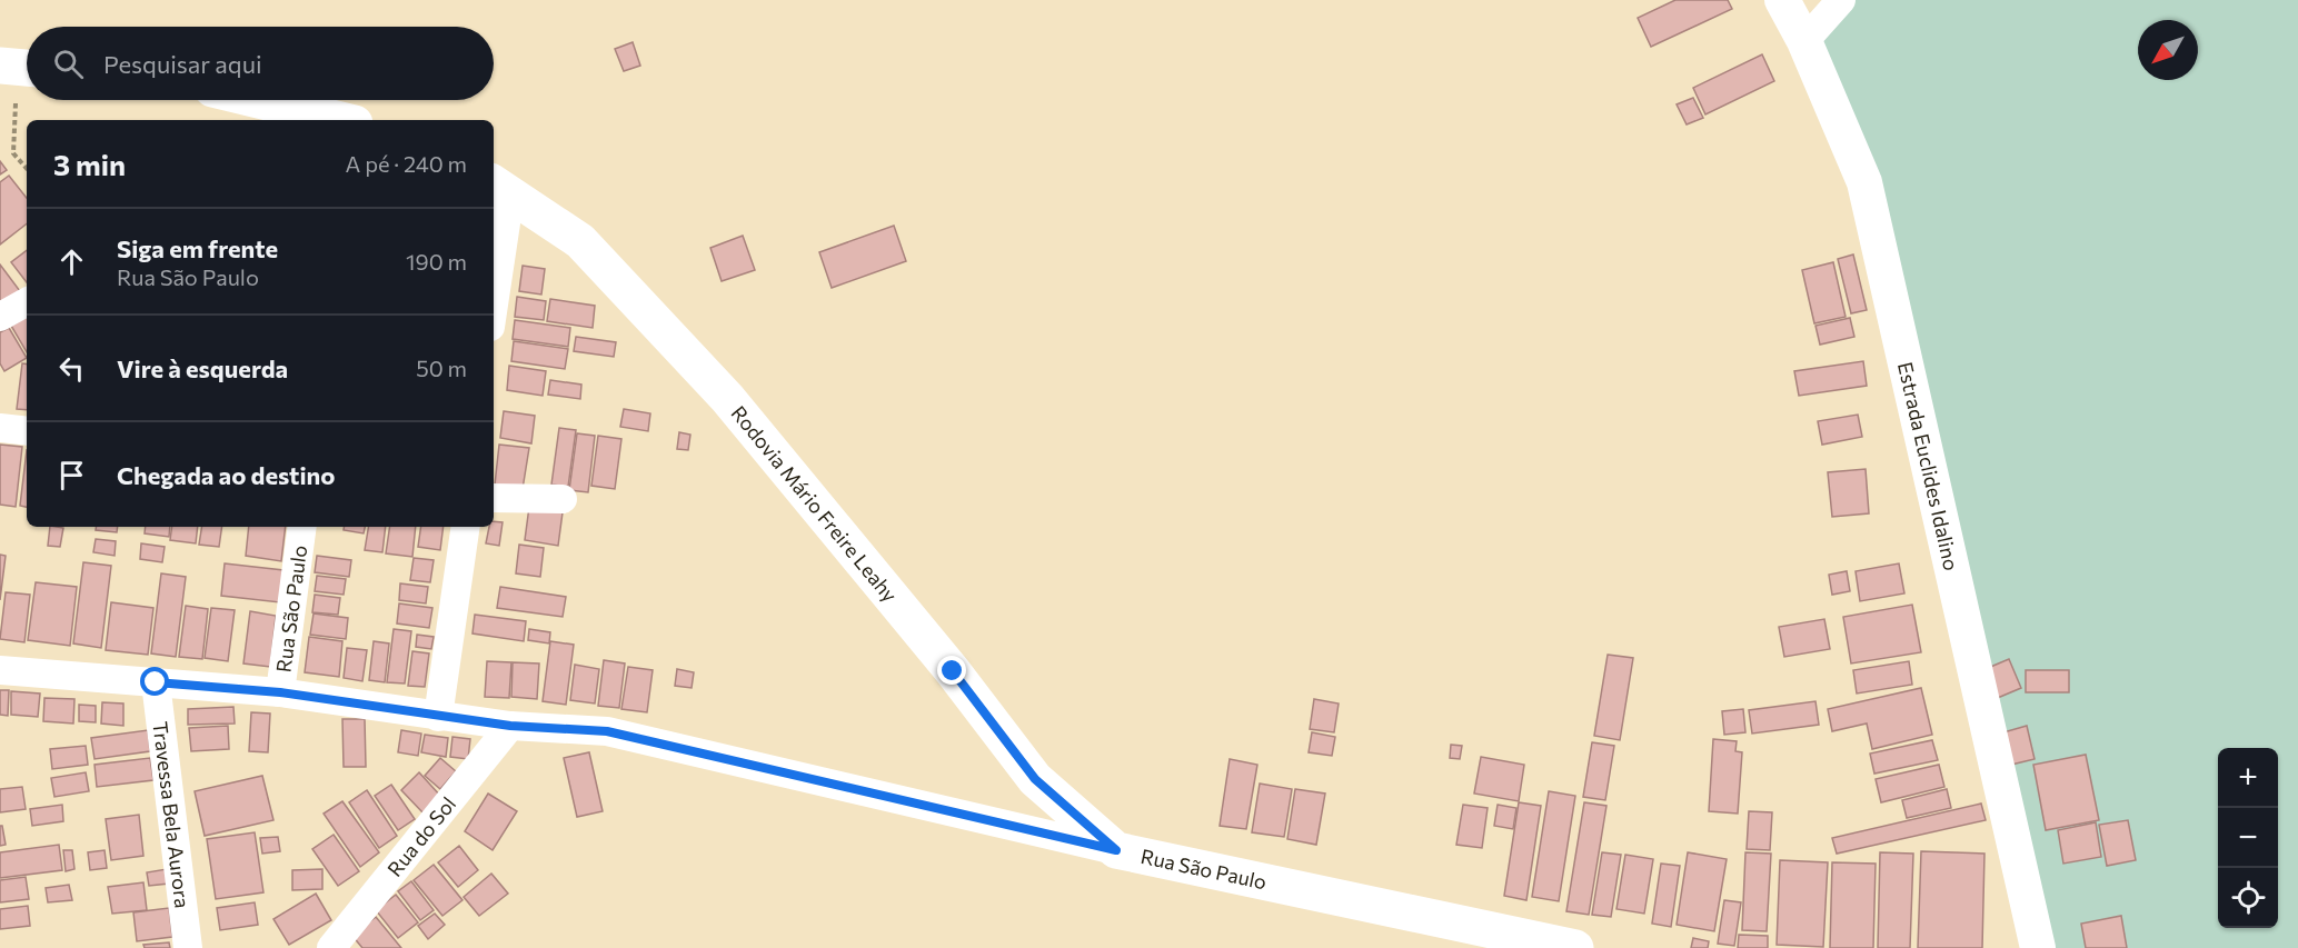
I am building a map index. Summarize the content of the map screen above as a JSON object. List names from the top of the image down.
{
  "streets": {
    "main road": ["Rodovia Mário Freire Leahy", "Rua São Paulo"],
    "street": ["Estrada Euclides Idalino", "Travessa Bela Aurora", "Rua do Sol"]
  },
  "crossings": [
    ["Rodovia Mário Freire Leahy", "Rua São Paulo"],
    ["Rua São Paulo", "Travessa Bela Aurora"],
    ["Rua São Paulo", "Rua do Sol"]
  ],
  "north": "bottom left",
  "page": {
    "search": "Pesquisar aqui",
    "heading": ["3 min", "A pé · 240 m"],
    "list": [
      ["Siga em frente", "Rua São Paulo", "190 m"],
      ["Vire à esquerda", "50 m"],
      "Chegada ao destino"
    ],
    "map_buttons": ["+", "−"]
  }
}
